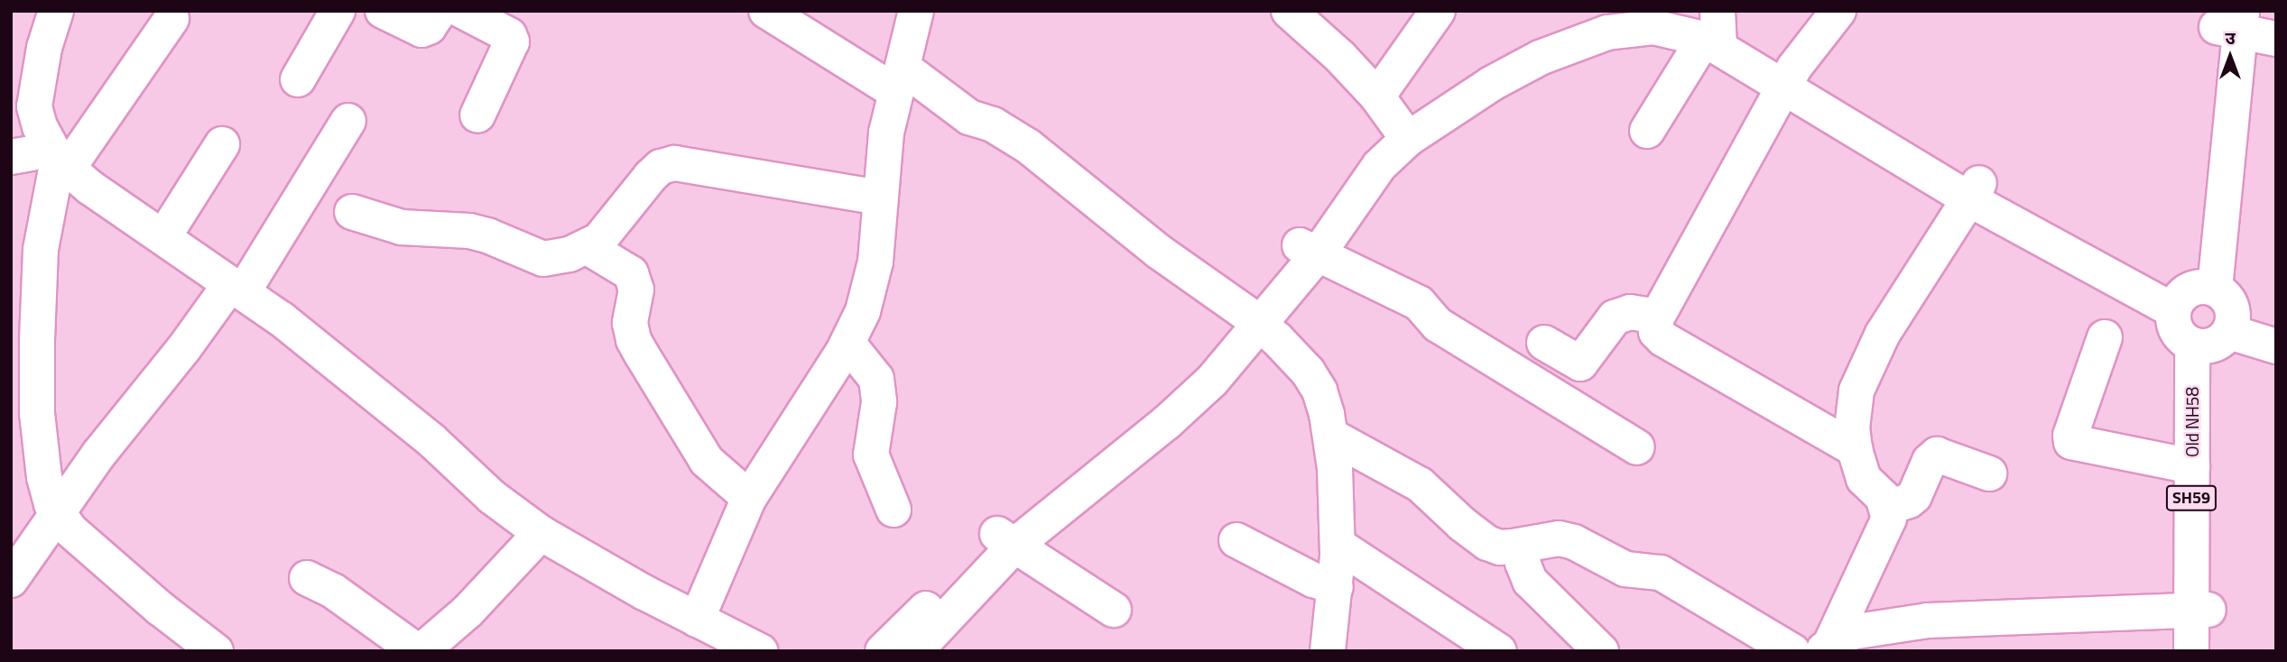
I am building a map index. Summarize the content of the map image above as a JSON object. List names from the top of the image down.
{
  "streets": {
    "street": ["Old NH58", "SH59"]
  },
  "north": "top"
}
